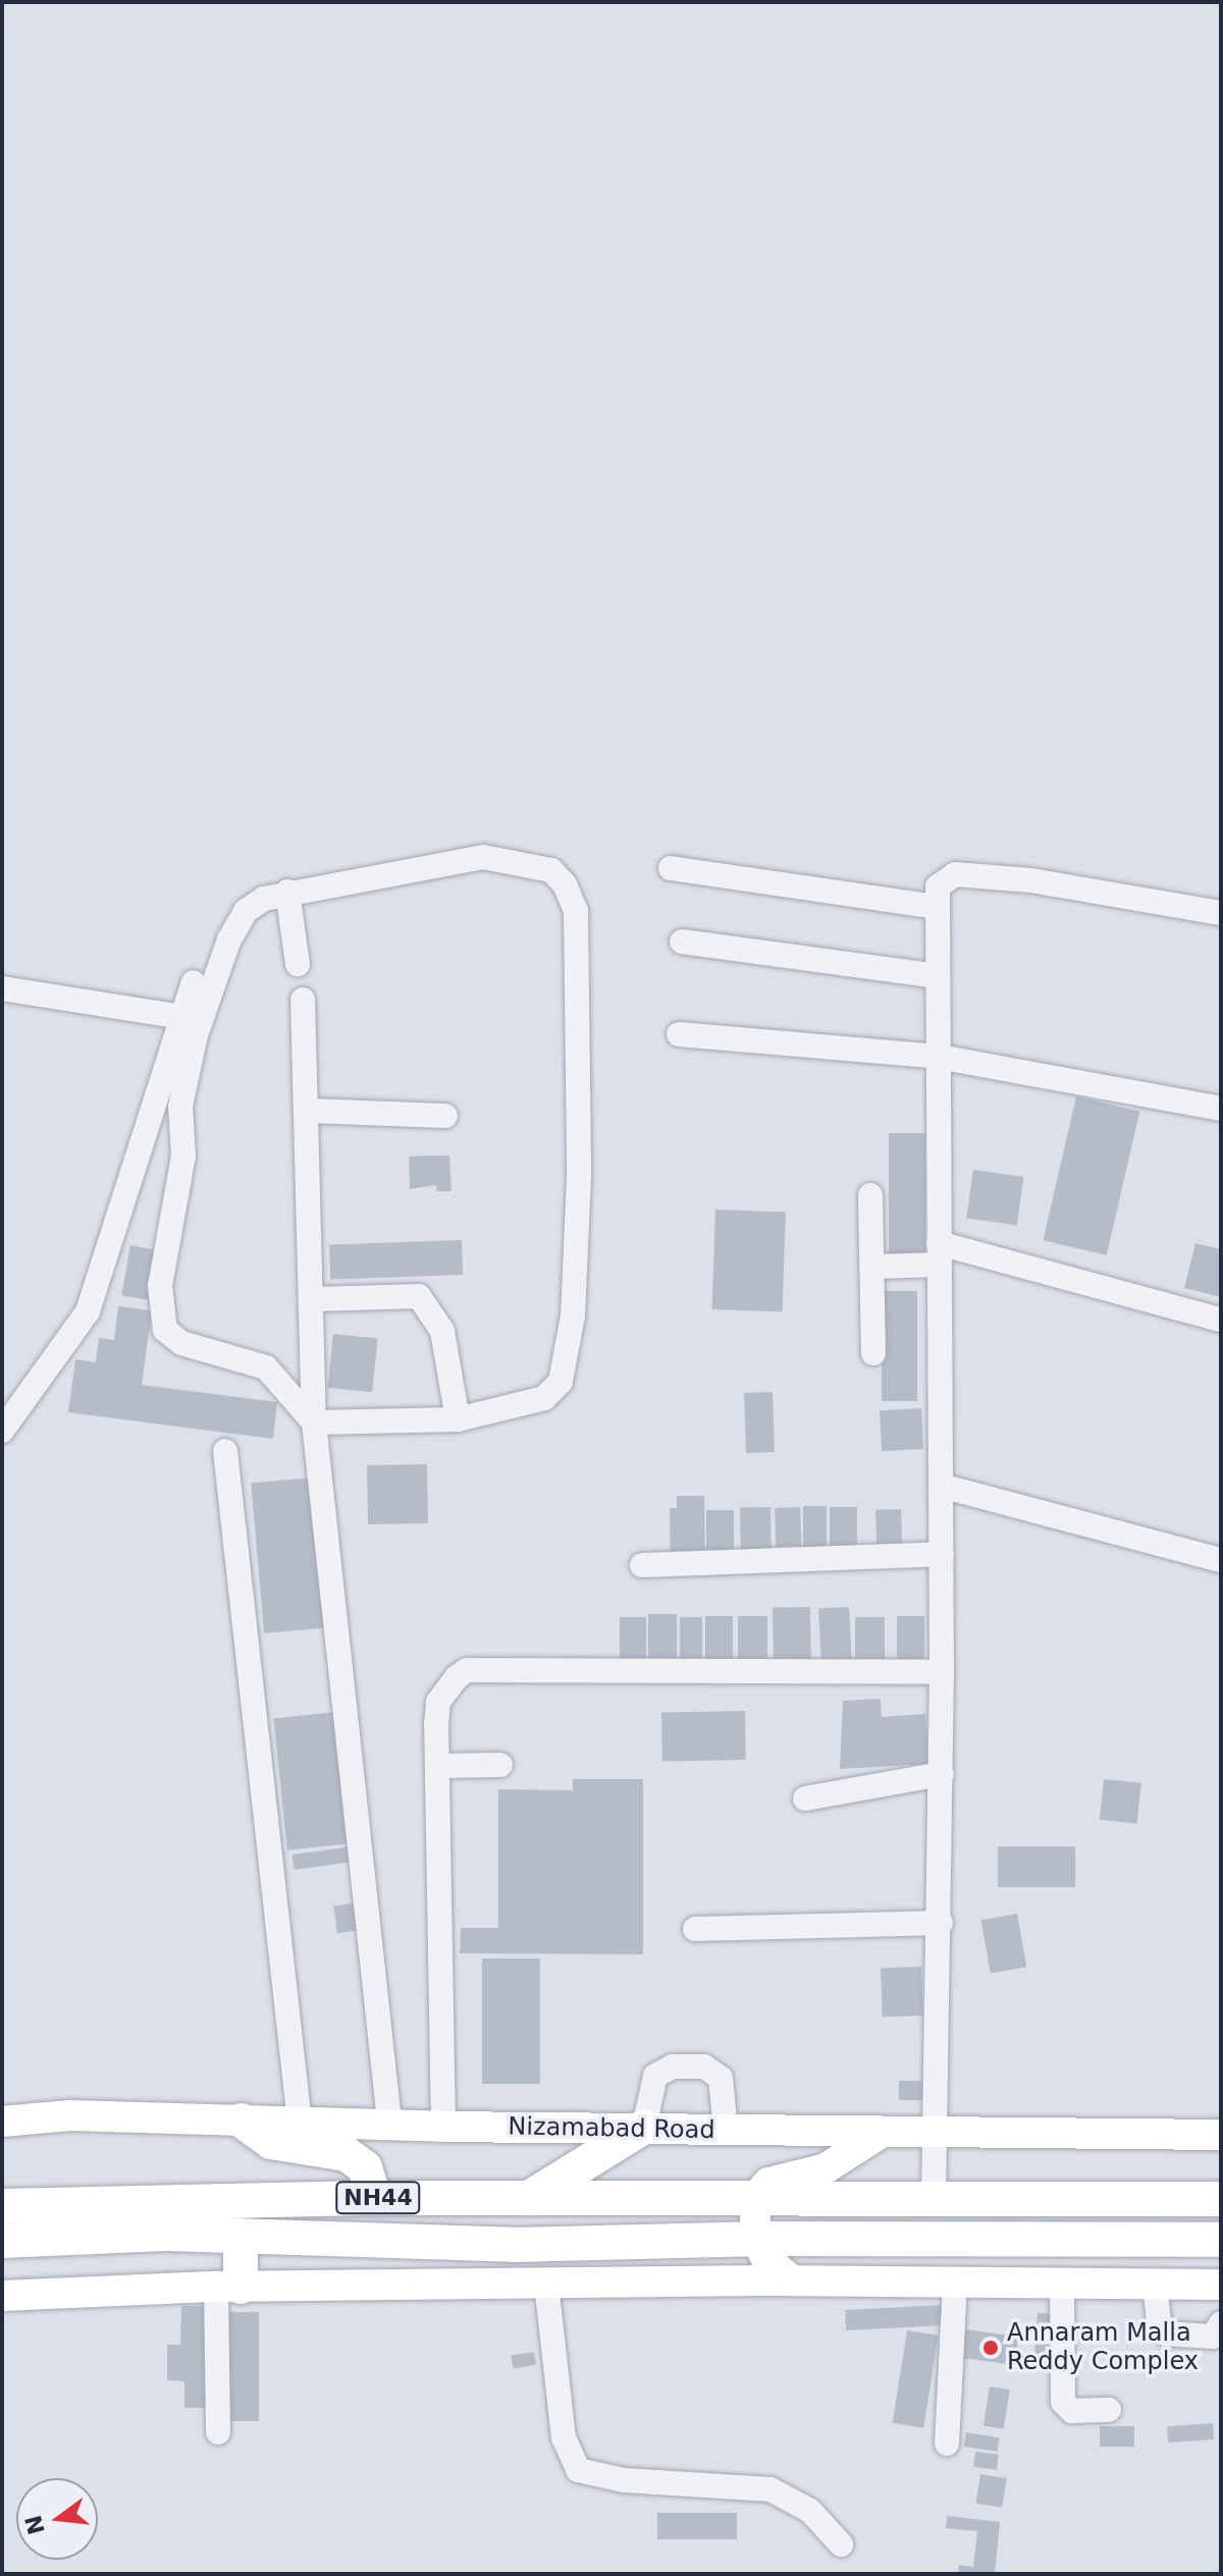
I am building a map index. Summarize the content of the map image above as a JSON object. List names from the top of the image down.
{
  "streets": {
    "highway": ["NH44"],
    "main road": ["Nizamabad Road"]
  },
  "places": ["Annaram Malla Reddy Complex"],
  "north": "left"
}
